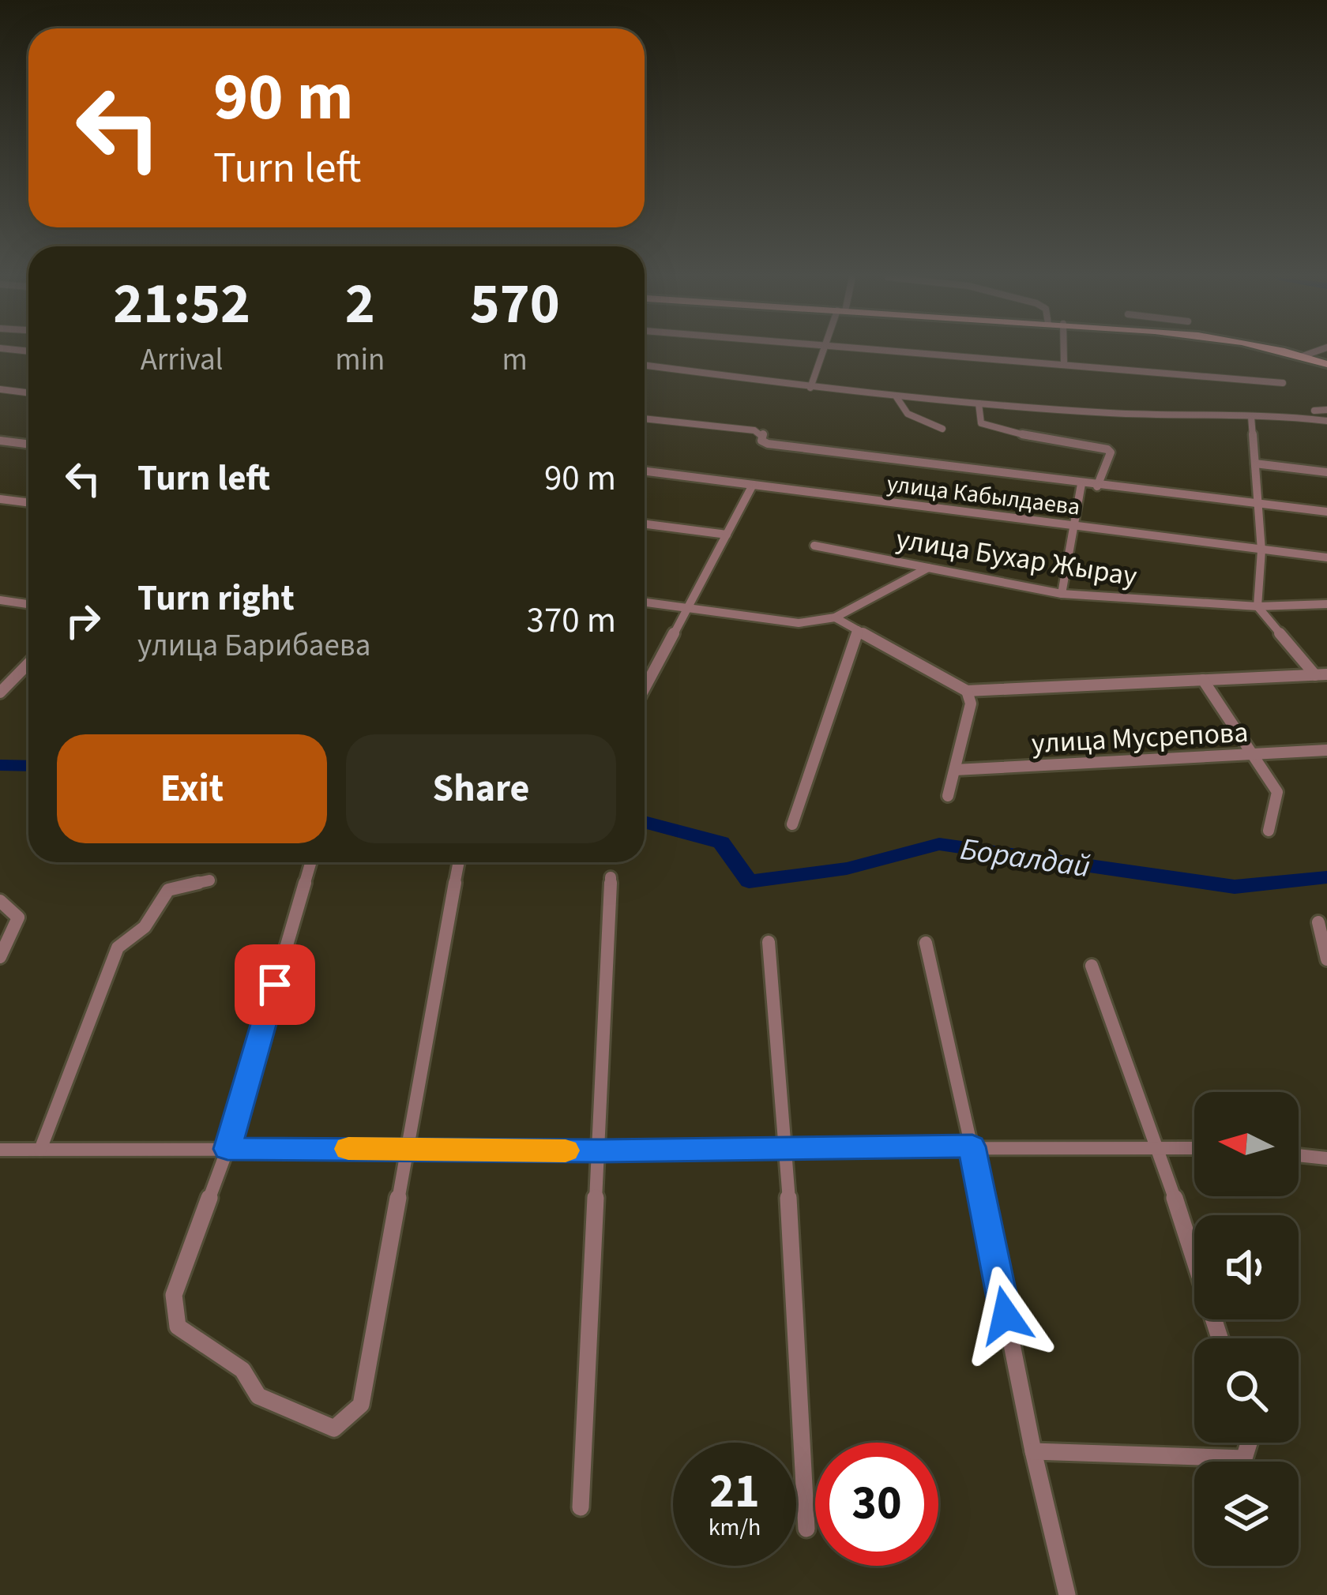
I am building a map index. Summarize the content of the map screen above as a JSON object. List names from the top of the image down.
{
  "streets": {
    "street": ["улица Кабылдаева", "улица Бухар Жырау", "улица Мусрепова"]
  },
  "water": ["Боралдай"],
  "north": "left",
  "page": {
    "turn": ["90 m", "Turn left"],
    "eta": [
      "21:52",
      "Arrival",
      "2",
      "min",
      "570",
      "m"
    ],
    "list": [
      {
        "name": "Turn left",
        "value": "90 m"
      },
      {
        "name": "Turn right",
        "note": "улица Барибаева",
        "value": "370 m"
      }
    ],
    "buttons": ["Exit", "Share"],
    "speed": "21 km/h",
    "limit": "30"
  }
}
